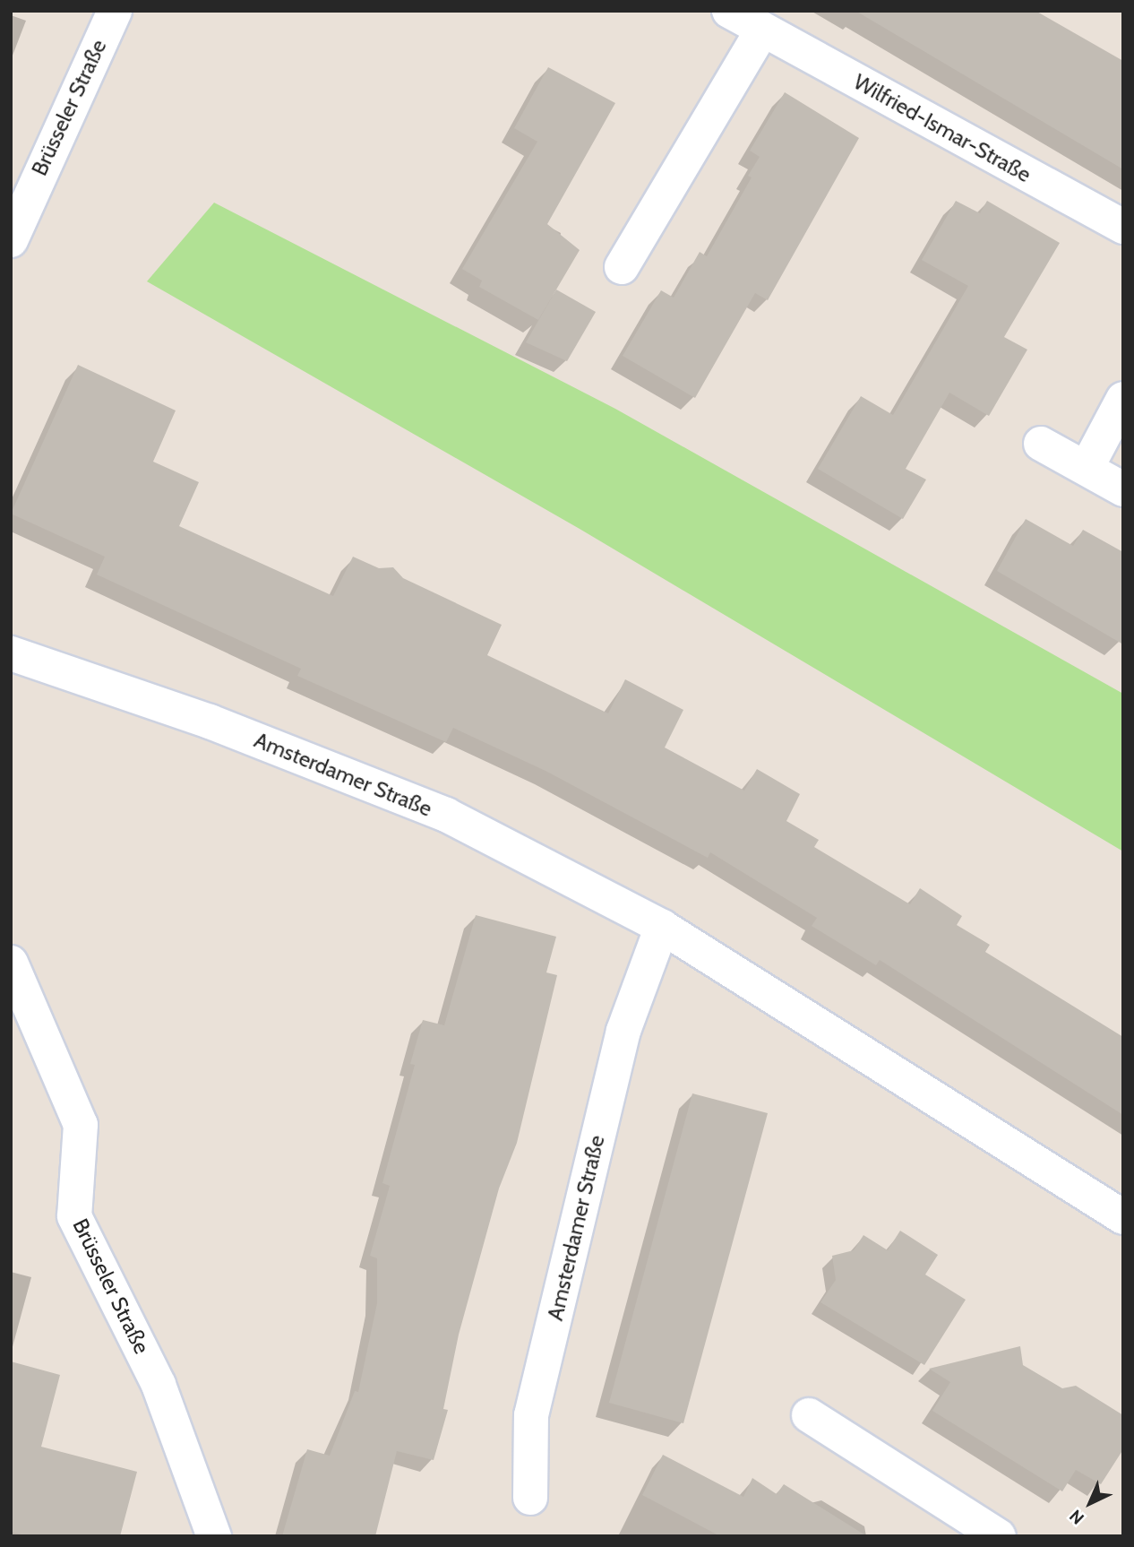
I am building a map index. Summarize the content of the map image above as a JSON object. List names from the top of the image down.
{
  "streets": {
    "street": ["Brüsseler Straße", "Wilfried-Ismar-Straße", "Amsterdamer Straße"]
  },
  "north": "bottom left"
}
